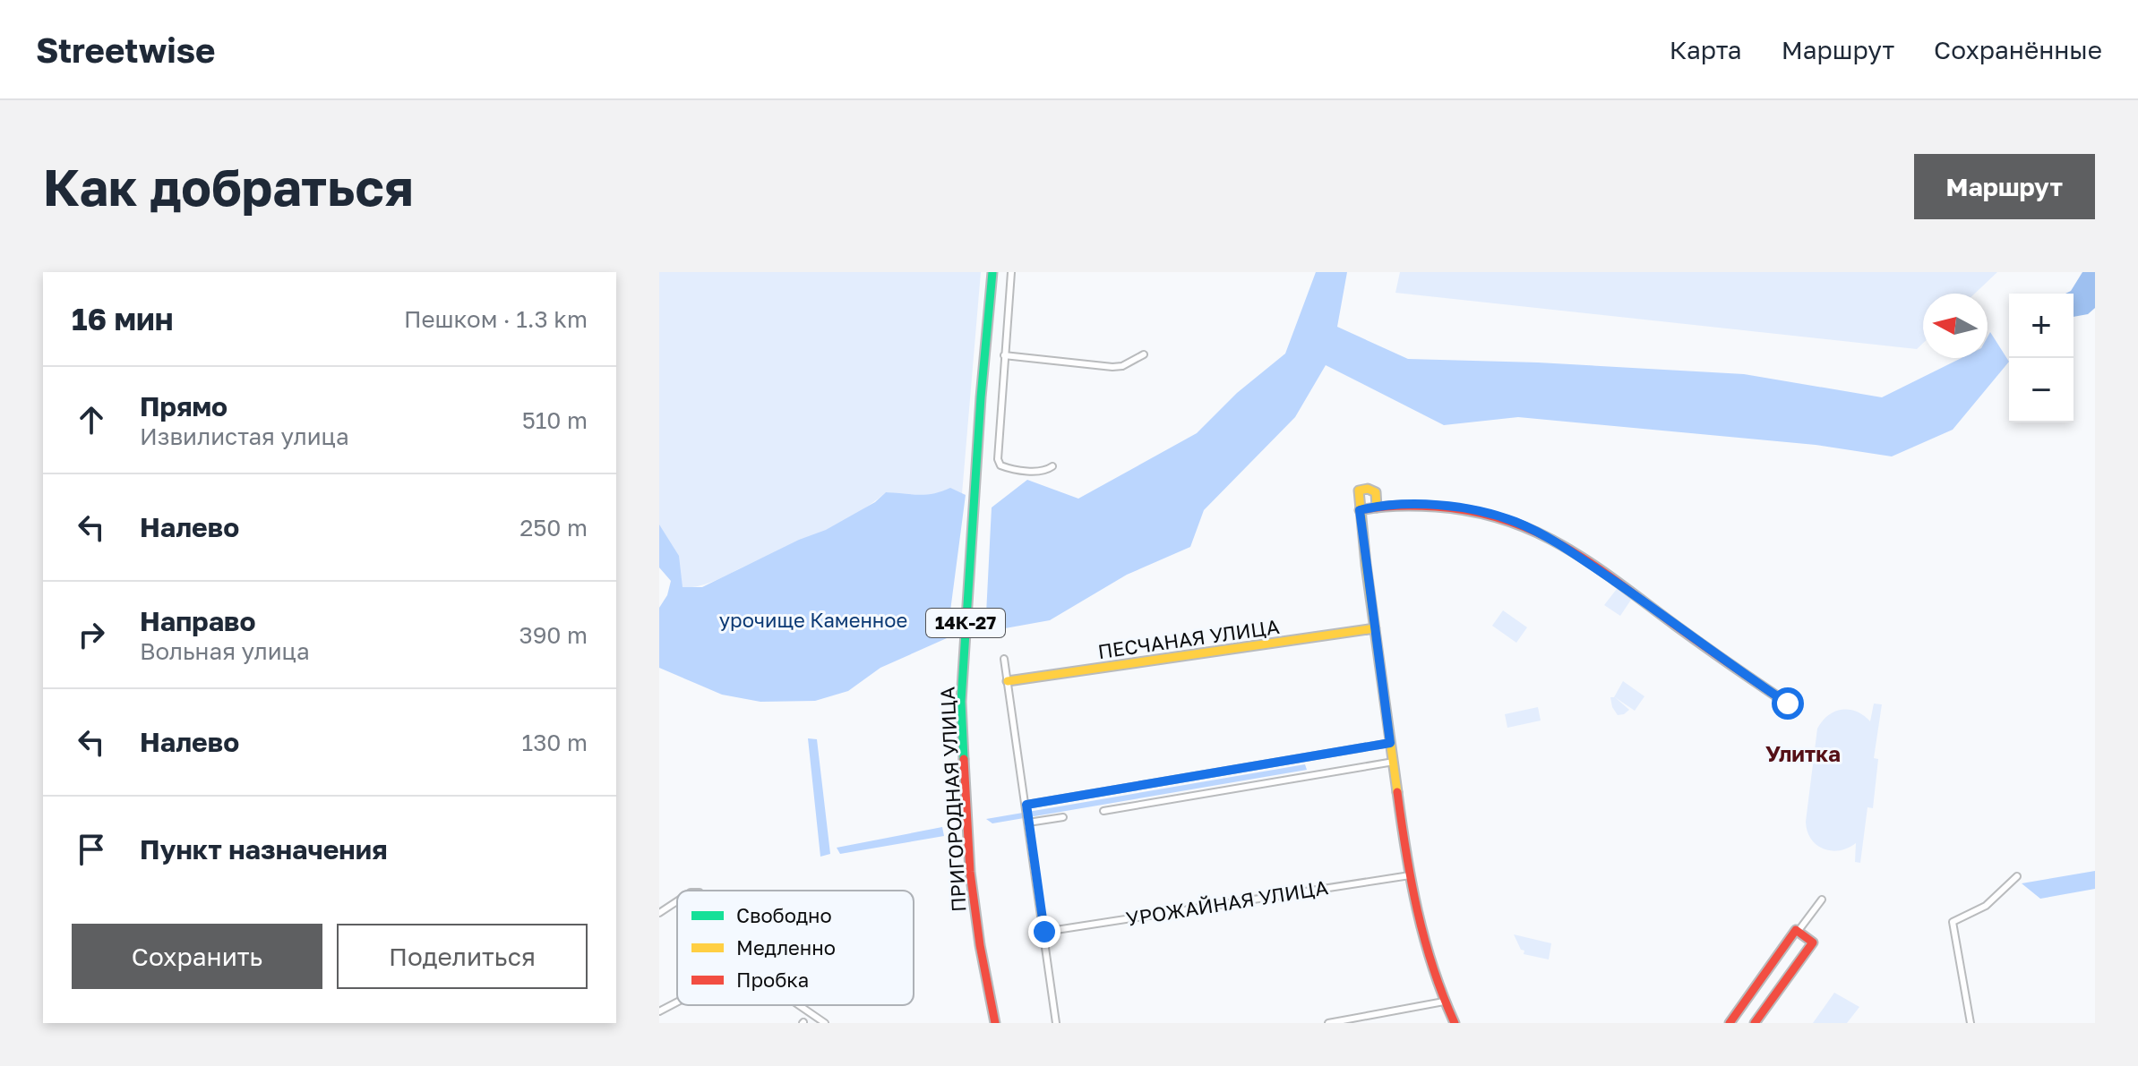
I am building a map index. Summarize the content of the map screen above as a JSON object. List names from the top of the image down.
{
  "streets": {
    "street": [
      "14К-27",
      "ПЕСЧАНАЯ УЛИЦА",
      "ПРИГОРОДНАЯ УЛИЦА",
      "УРОЖАЙНАЯ УЛИЦА"
    ]
  },
  "districts": ["Улитка"],
  "parks": ["урочище Каменное"],
  "legend": ["Свободно", "Медленно", "Пробка"],
  "north": "left",
  "page": {
    "header": "Streetwise",
    "nav": ["Карта", "Маршрут", "Сохранённые"],
    "buttons": [
      "Маршрут",
      ["Сохранить", "Поделиться"]
    ],
    "title": "Как добраться",
    "heading": ["16 мин", "Пешком · 1.3 km"],
    "map_buttons": ["+", "−"],
    "list": [
      ["Прямо", "Извилистая улица", "510 m"],
      ["Налево", "250 m"],
      ["Направо", "Вольная улица", "390 m"],
      ["Налево", "130 m"],
      "Пункт назначения"
    ]
  }
}
